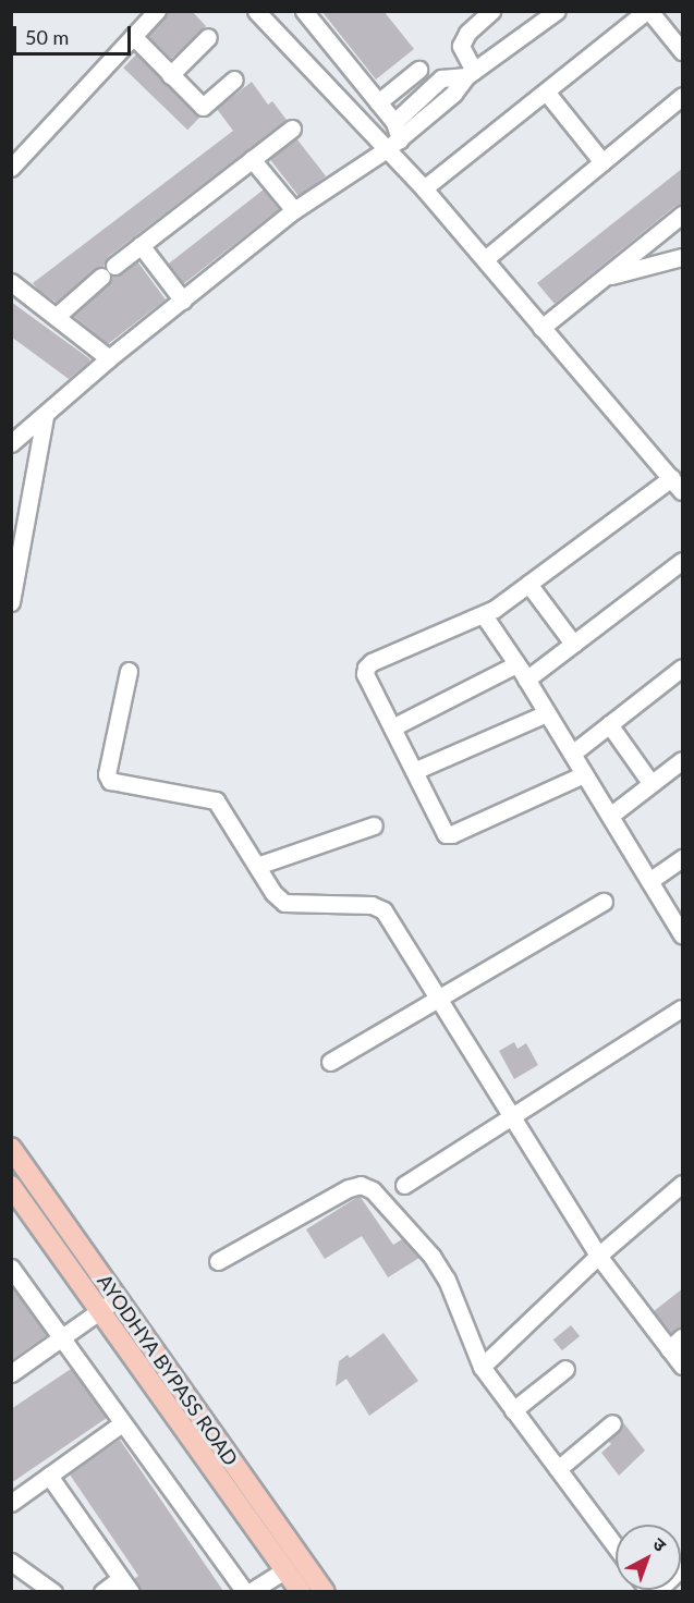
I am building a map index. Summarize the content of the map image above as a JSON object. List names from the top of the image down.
{
  "streets": {
    "main road": ["AYODHYA BYPASS ROAD"]
  },
  "scale_bar": "50 m",
  "north": "top right"
}
